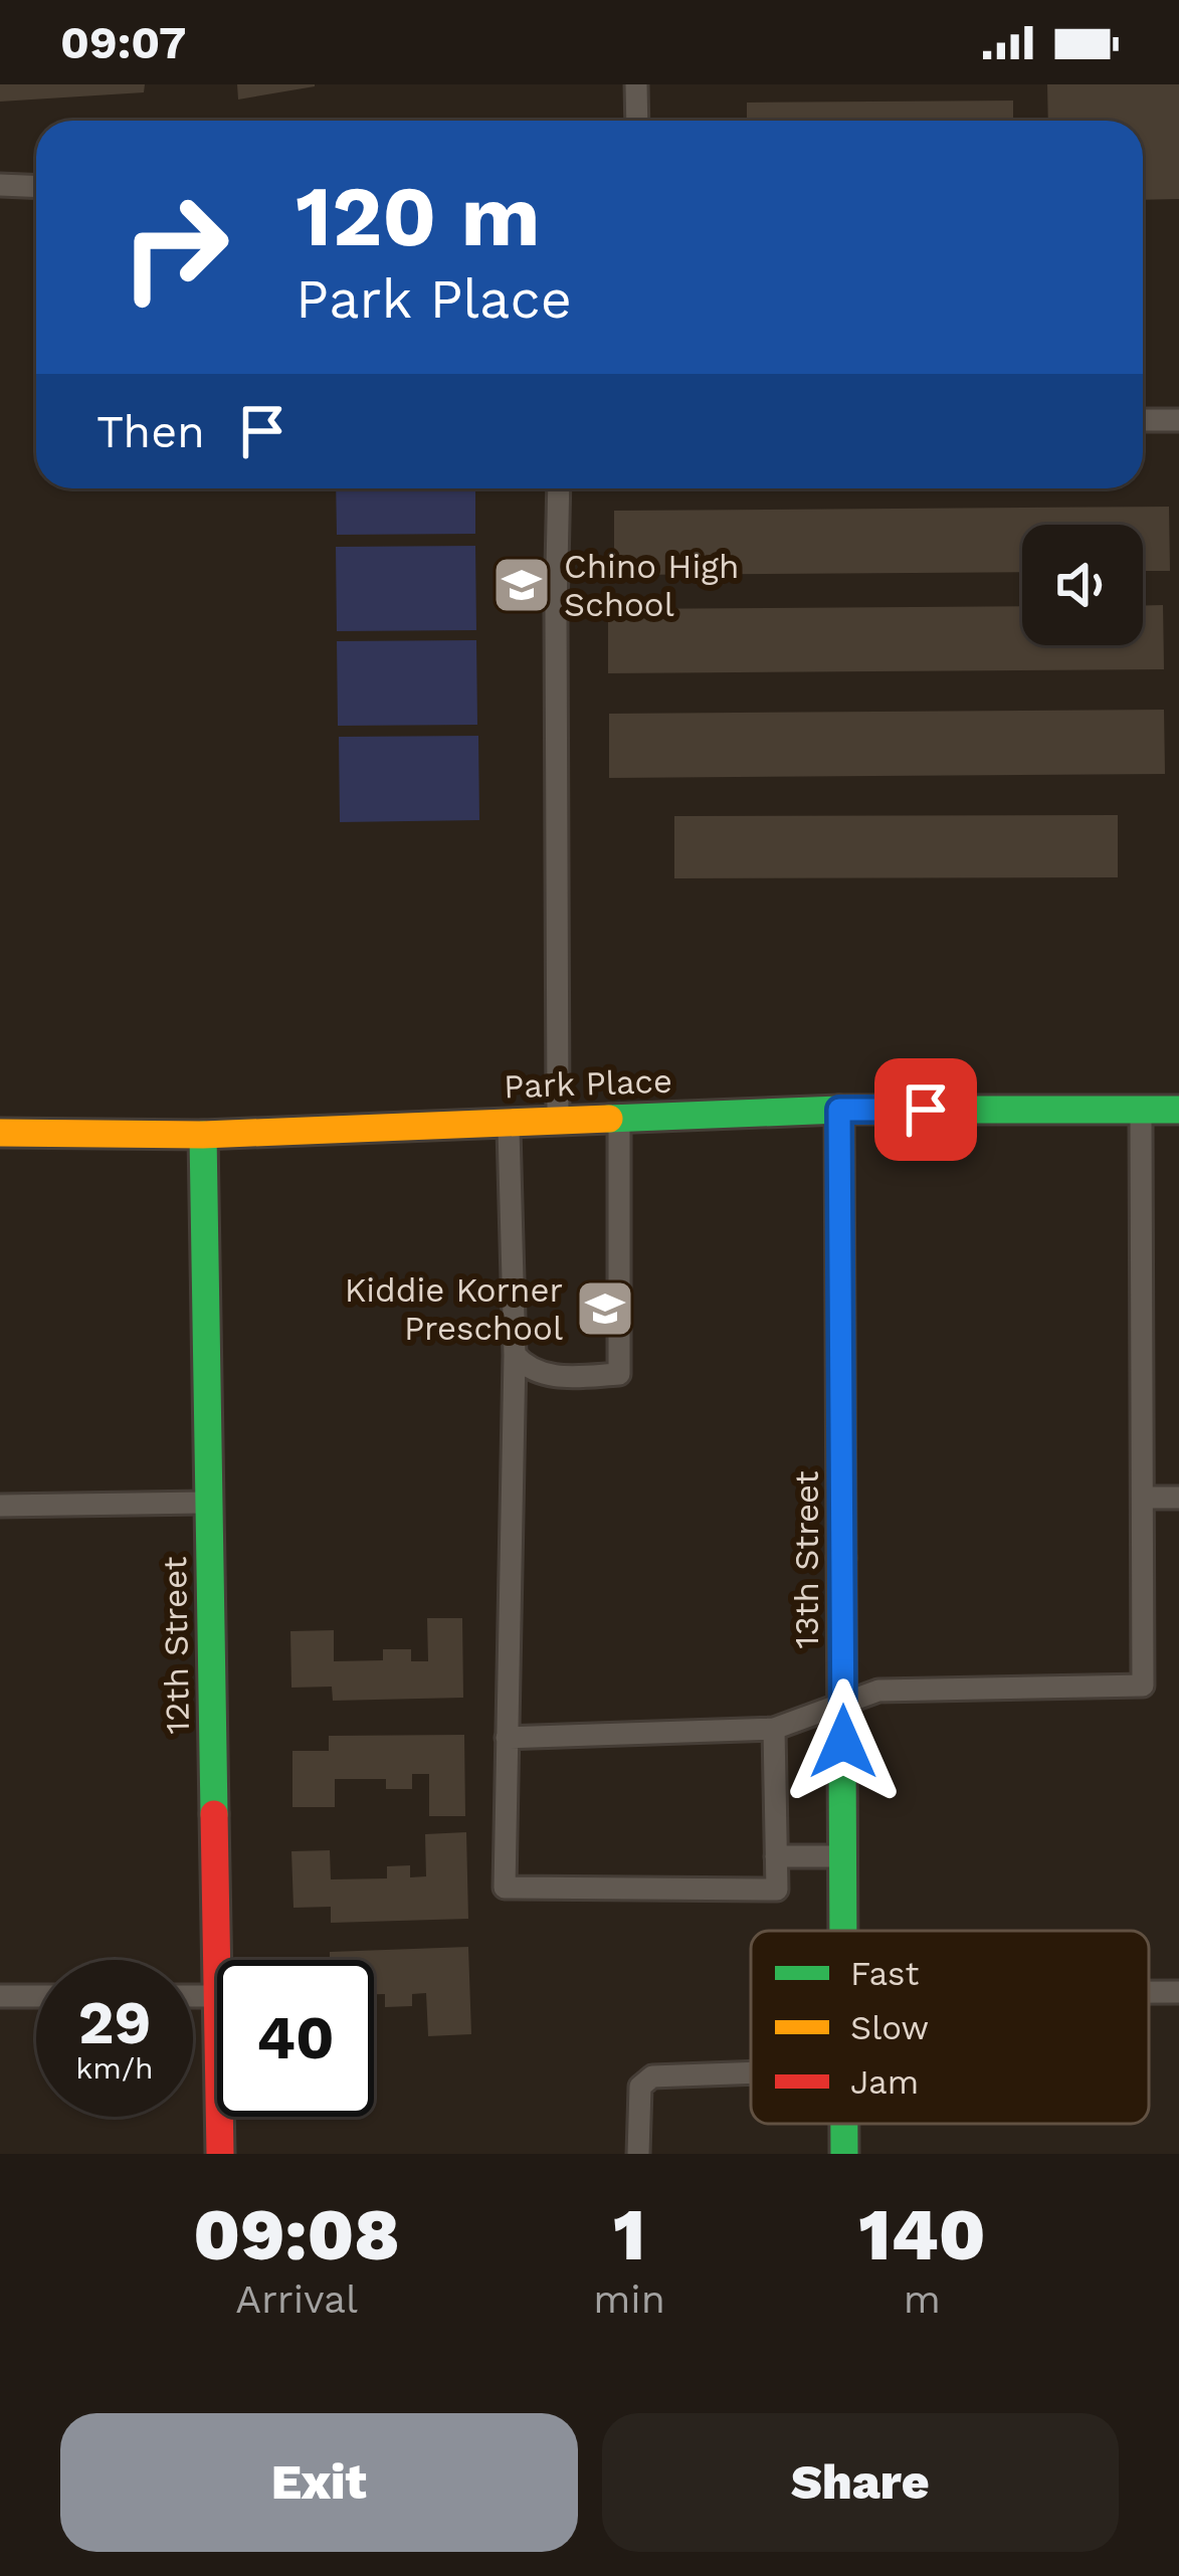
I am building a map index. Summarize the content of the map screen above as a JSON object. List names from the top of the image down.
{
  "streets": {
    "street": ["Park Place", "13th Street", "12th Street"]
  },
  "crossings": [
    ["Park Place", "13th Street"],
    ["Park Place", "12th Street"]
  ],
  "places": {
    "school or university": ["Chino High School", "Kiddie Korner Preschool"]
  },
  "legend": ["Fast", "Slow", "Jam"],
  "page": {
    "status": "09:07",
    "turn": ["120 m", "Park Place"],
    "then": "Then",
    "speed": "29 km/h",
    "limit": "40",
    "eta": [
      "09:08",
      "Arrival",
      "1",
      "min",
      "140",
      "m"
    ],
    "buttons": ["Exit", "Share"]
  }
}
